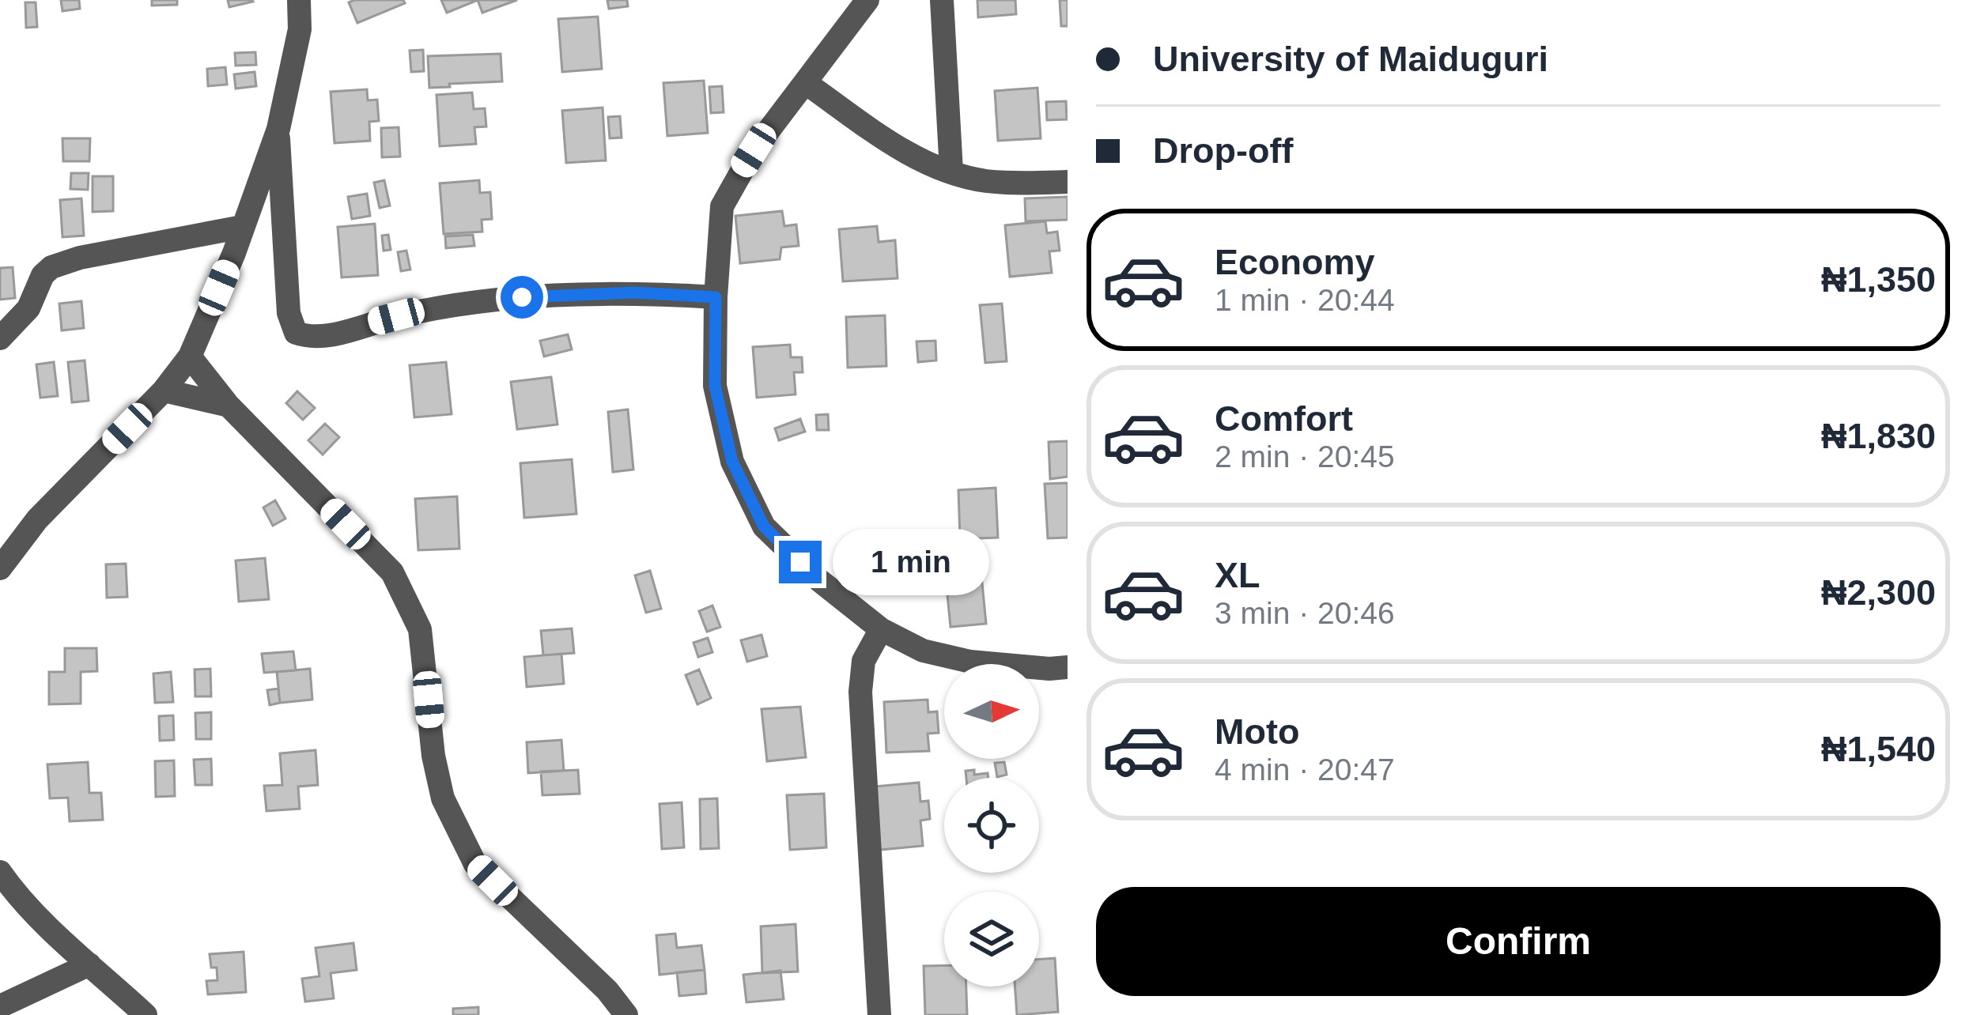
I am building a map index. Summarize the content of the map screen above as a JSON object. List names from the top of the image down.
{
  "north": "right",
  "page": {
    "banner": ["University of Maiduguri", "Drop-off"],
    "list": [
      {
        "name": "Economy",
        "note": "1 min · 20:44",
        "value": "₦1,350"
      },
      {
        "name": "Comfort",
        "note": "2 min · 20:45",
        "value": "₦1,830"
      },
      {
        "name": "XL",
        "note": "3 min · 20:46",
        "value": "₦2,300"
      },
      {
        "name": "Moto",
        "note": "4 min · 20:47",
        "value": "₦1,540"
      }
    ],
    "bubble": "1 min",
    "buttons": "Confirm"
  }
}
